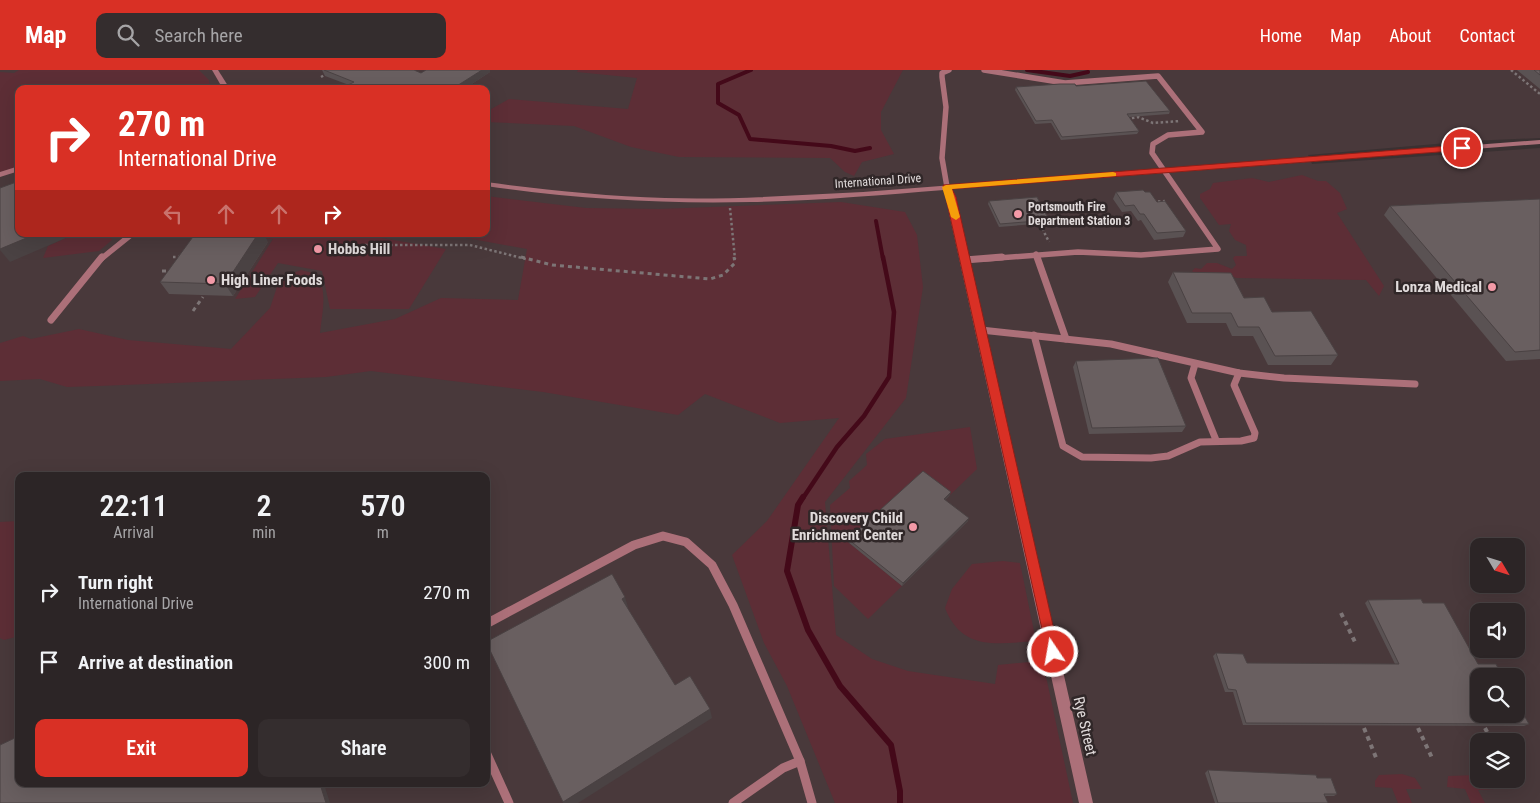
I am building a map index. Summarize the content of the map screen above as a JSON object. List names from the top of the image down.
{
  "streets": {
    "street": ["International Drive", "Rye Street"]
  },
  "crossings": [
    ["International Drive", "Rye Street"]
  ],
  "places": [
    "Portsmouth Fire Department Station 3",
    "Hobbs Hill",
    "High Liner Foods",
    "Lonza Medical",
    "Discovery Child Enrichment Center"
  ],
  "north": "bottom right",
  "page": {
    "header": "Map",
    "search": "Search here",
    "nav": [
      "Home",
      "Map",
      "About",
      "Contact"
    ],
    "turn": ["270 m", "International Drive"],
    "eta": [
      "22:11",
      "Arrival",
      "2",
      "min",
      "570",
      "m"
    ],
    "list": [
      {
        "name": "Turn right",
        "note": "International Drive",
        "value": "270 m"
      },
      {
        "name": "Arrive at destination",
        "value": "300 m"
      }
    ],
    "buttons": ["Exit", "Share"]
  }
}
